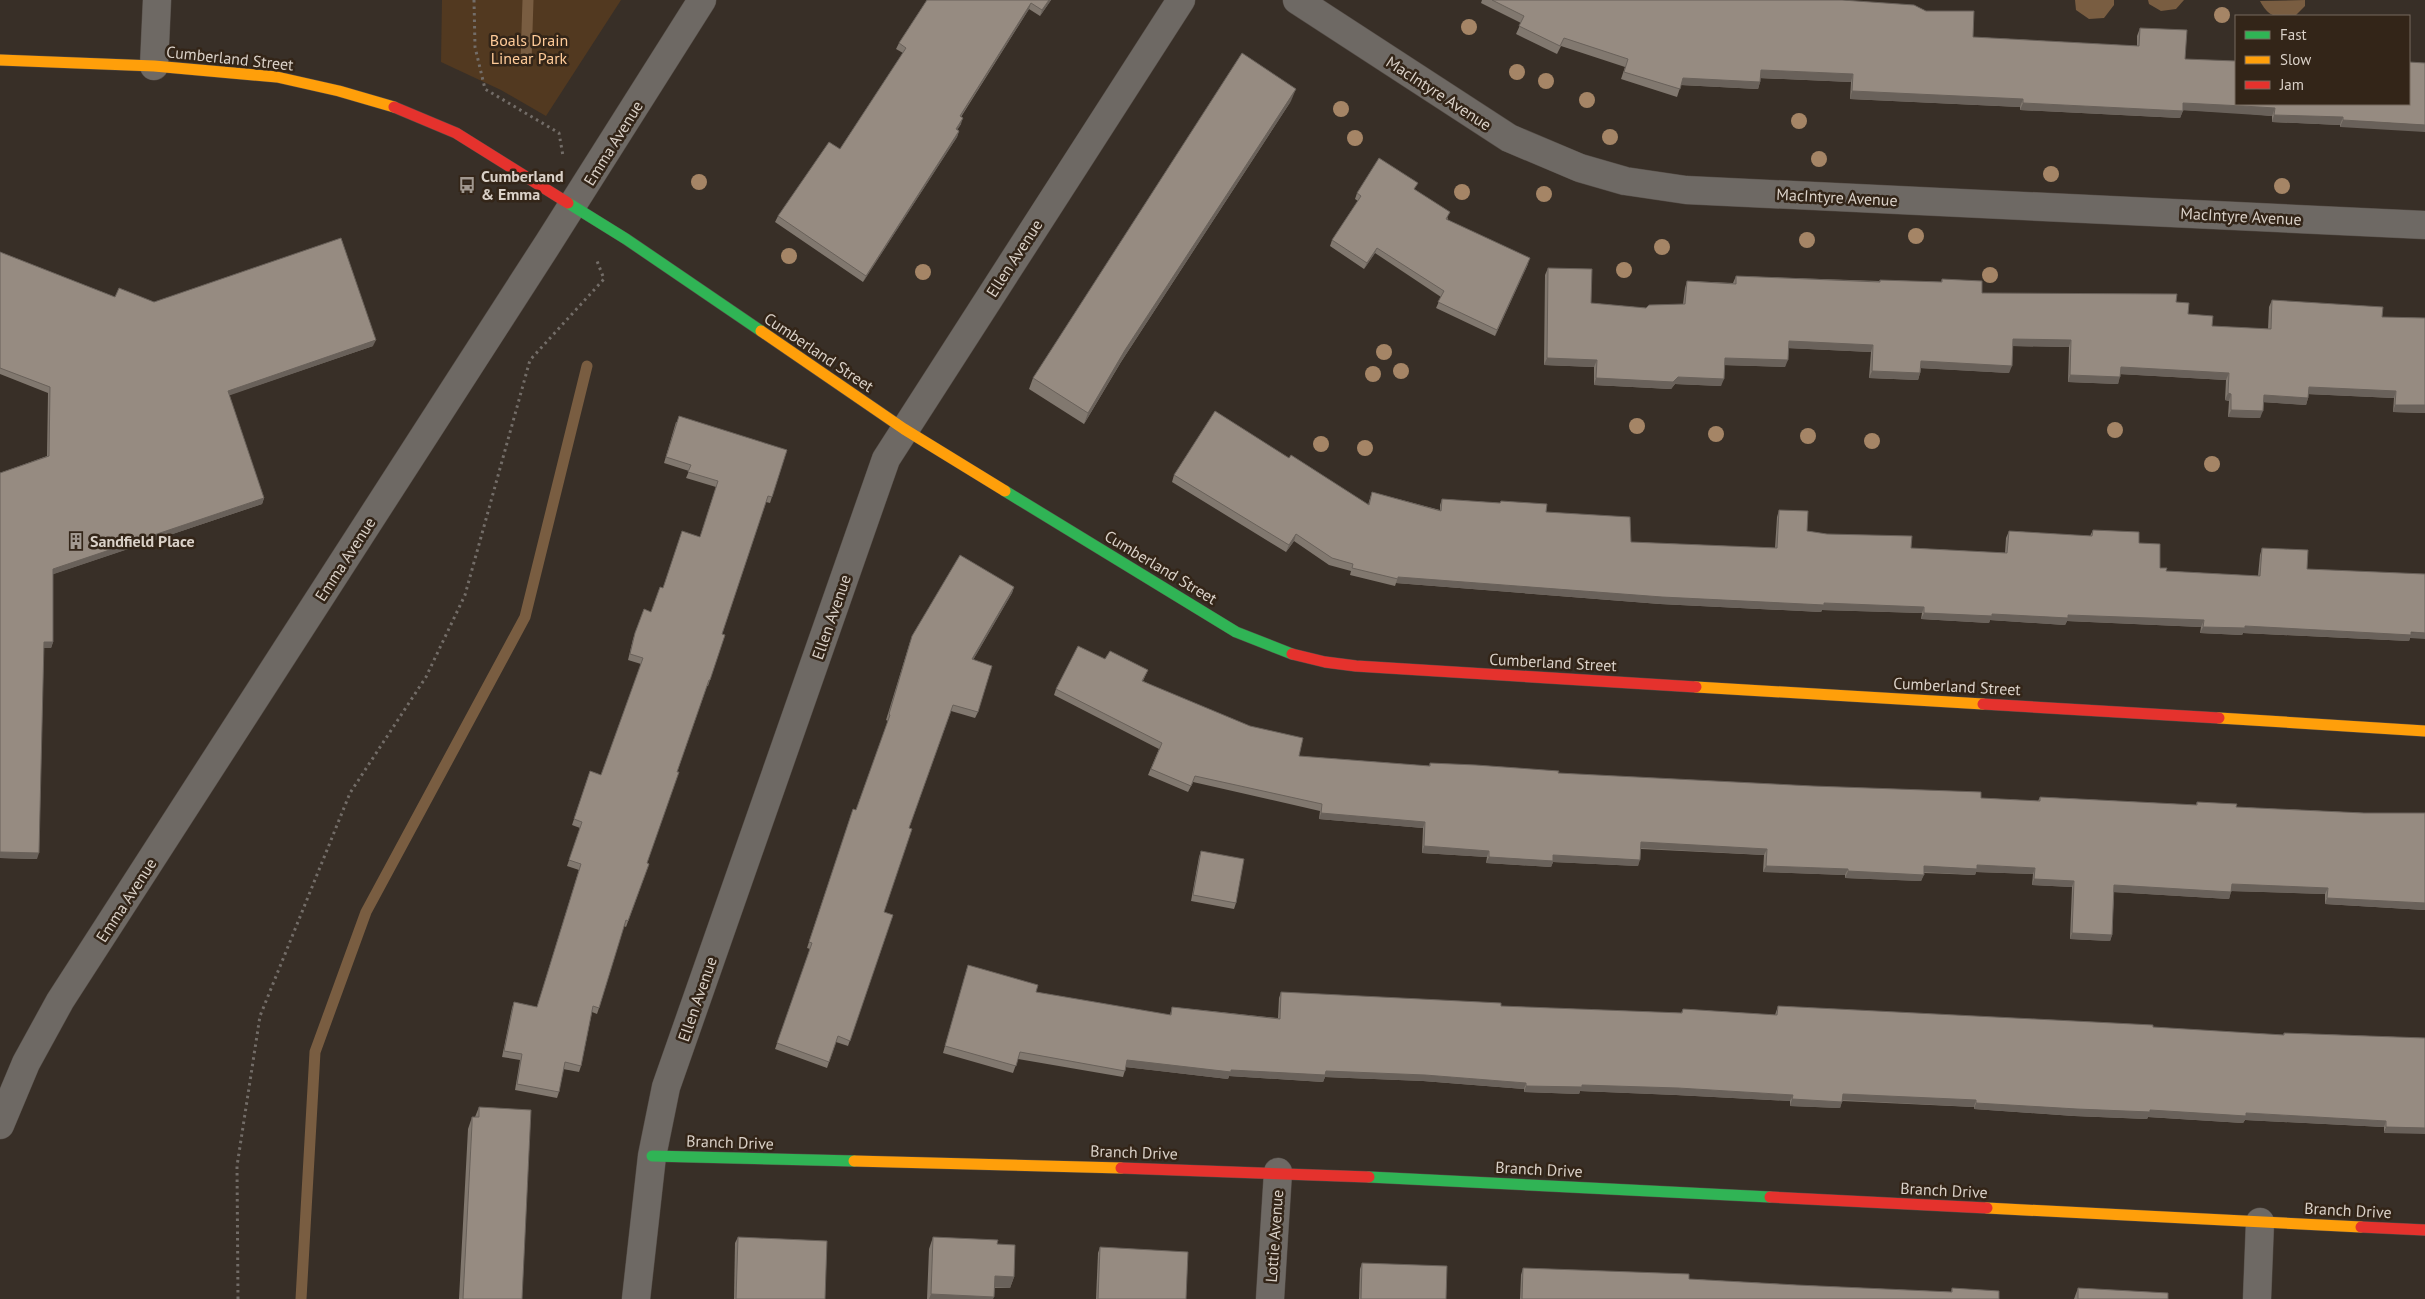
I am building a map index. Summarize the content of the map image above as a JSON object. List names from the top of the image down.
{
  "streets": {
    "street": [
      "Cumberland Street",
      "MacIntyre Avenue",
      "Emma Avenue",
      "Ellen Avenue",
      "Branch Drive",
      "Lottie Avenue"
    ]
  },
  "crossings": [
    ["Cumberland Street", "Emma Avenue"],
    ["Cumberland Street", "Ellen Avenue"],
    ["Ellen Avenue", "Branch Drive"],
    ["Branch Drive", "Lottie Avenue"]
  ],
  "parks": ["Boals Drain Linear Park"],
  "places": {
    "bus stop": ["Cumberland & Emma"],
    "building": ["Sandfield Place"]
  },
  "legend": ["Fast", "Slow", "Jam"]
}
